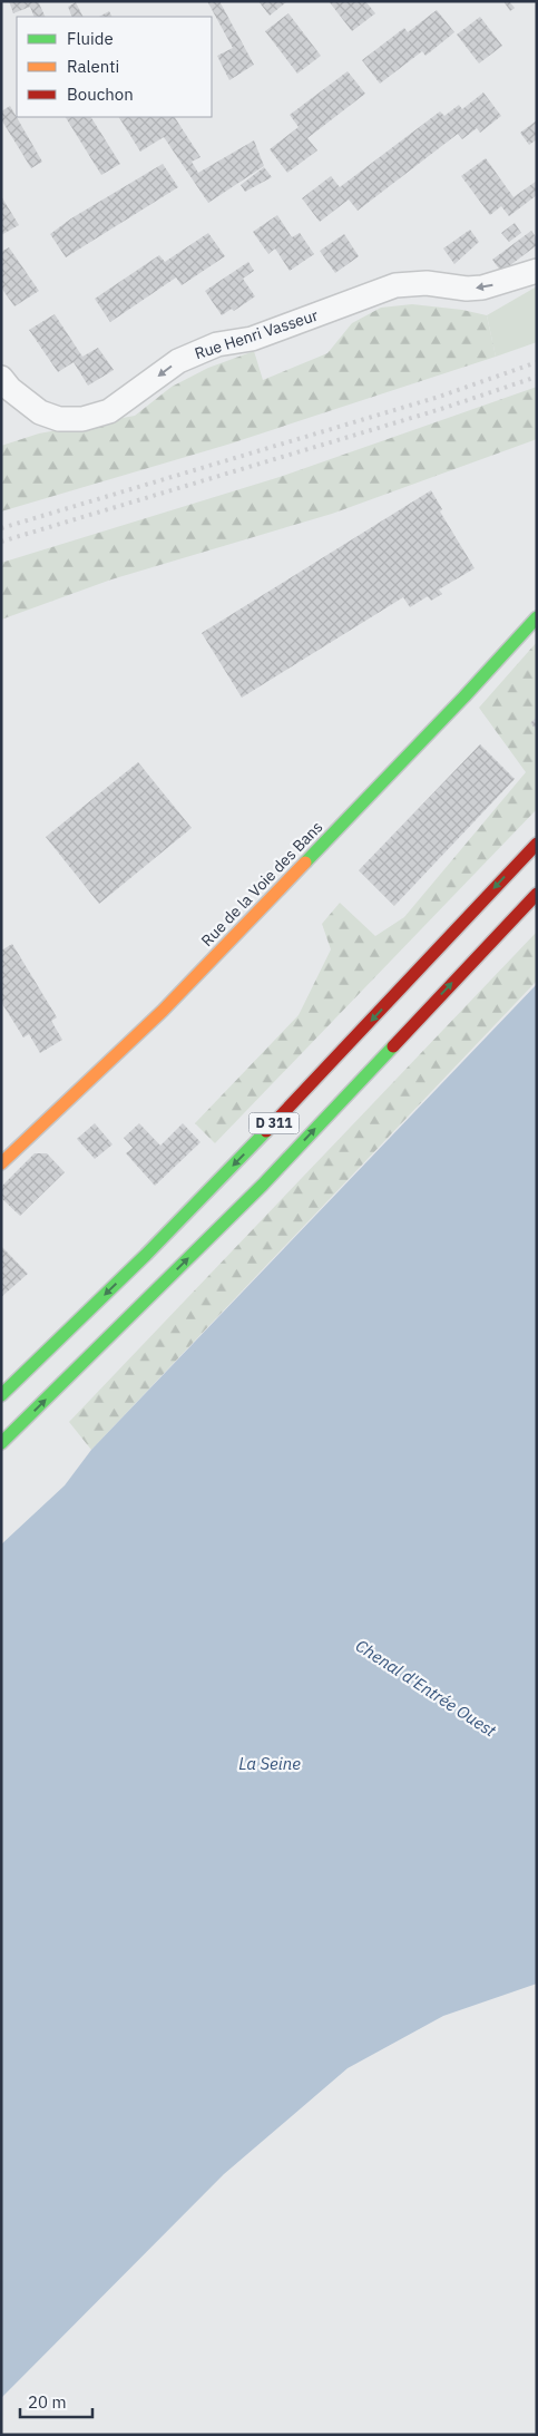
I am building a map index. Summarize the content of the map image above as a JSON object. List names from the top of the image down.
{
  "streets": {
    "main road": ["Rue de la Voie des Bans", "D 311"],
    "street": ["Rue Henri Vasseur"]
  },
  "one_way": ["Rue Henri Vasseur"],
  "water": ["Chenal d'Entrée Ouest", "La Seine"],
  "legend": ["Fluide", "Ralenti", "Bouchon"],
  "scale_bar": "20 m"
}
